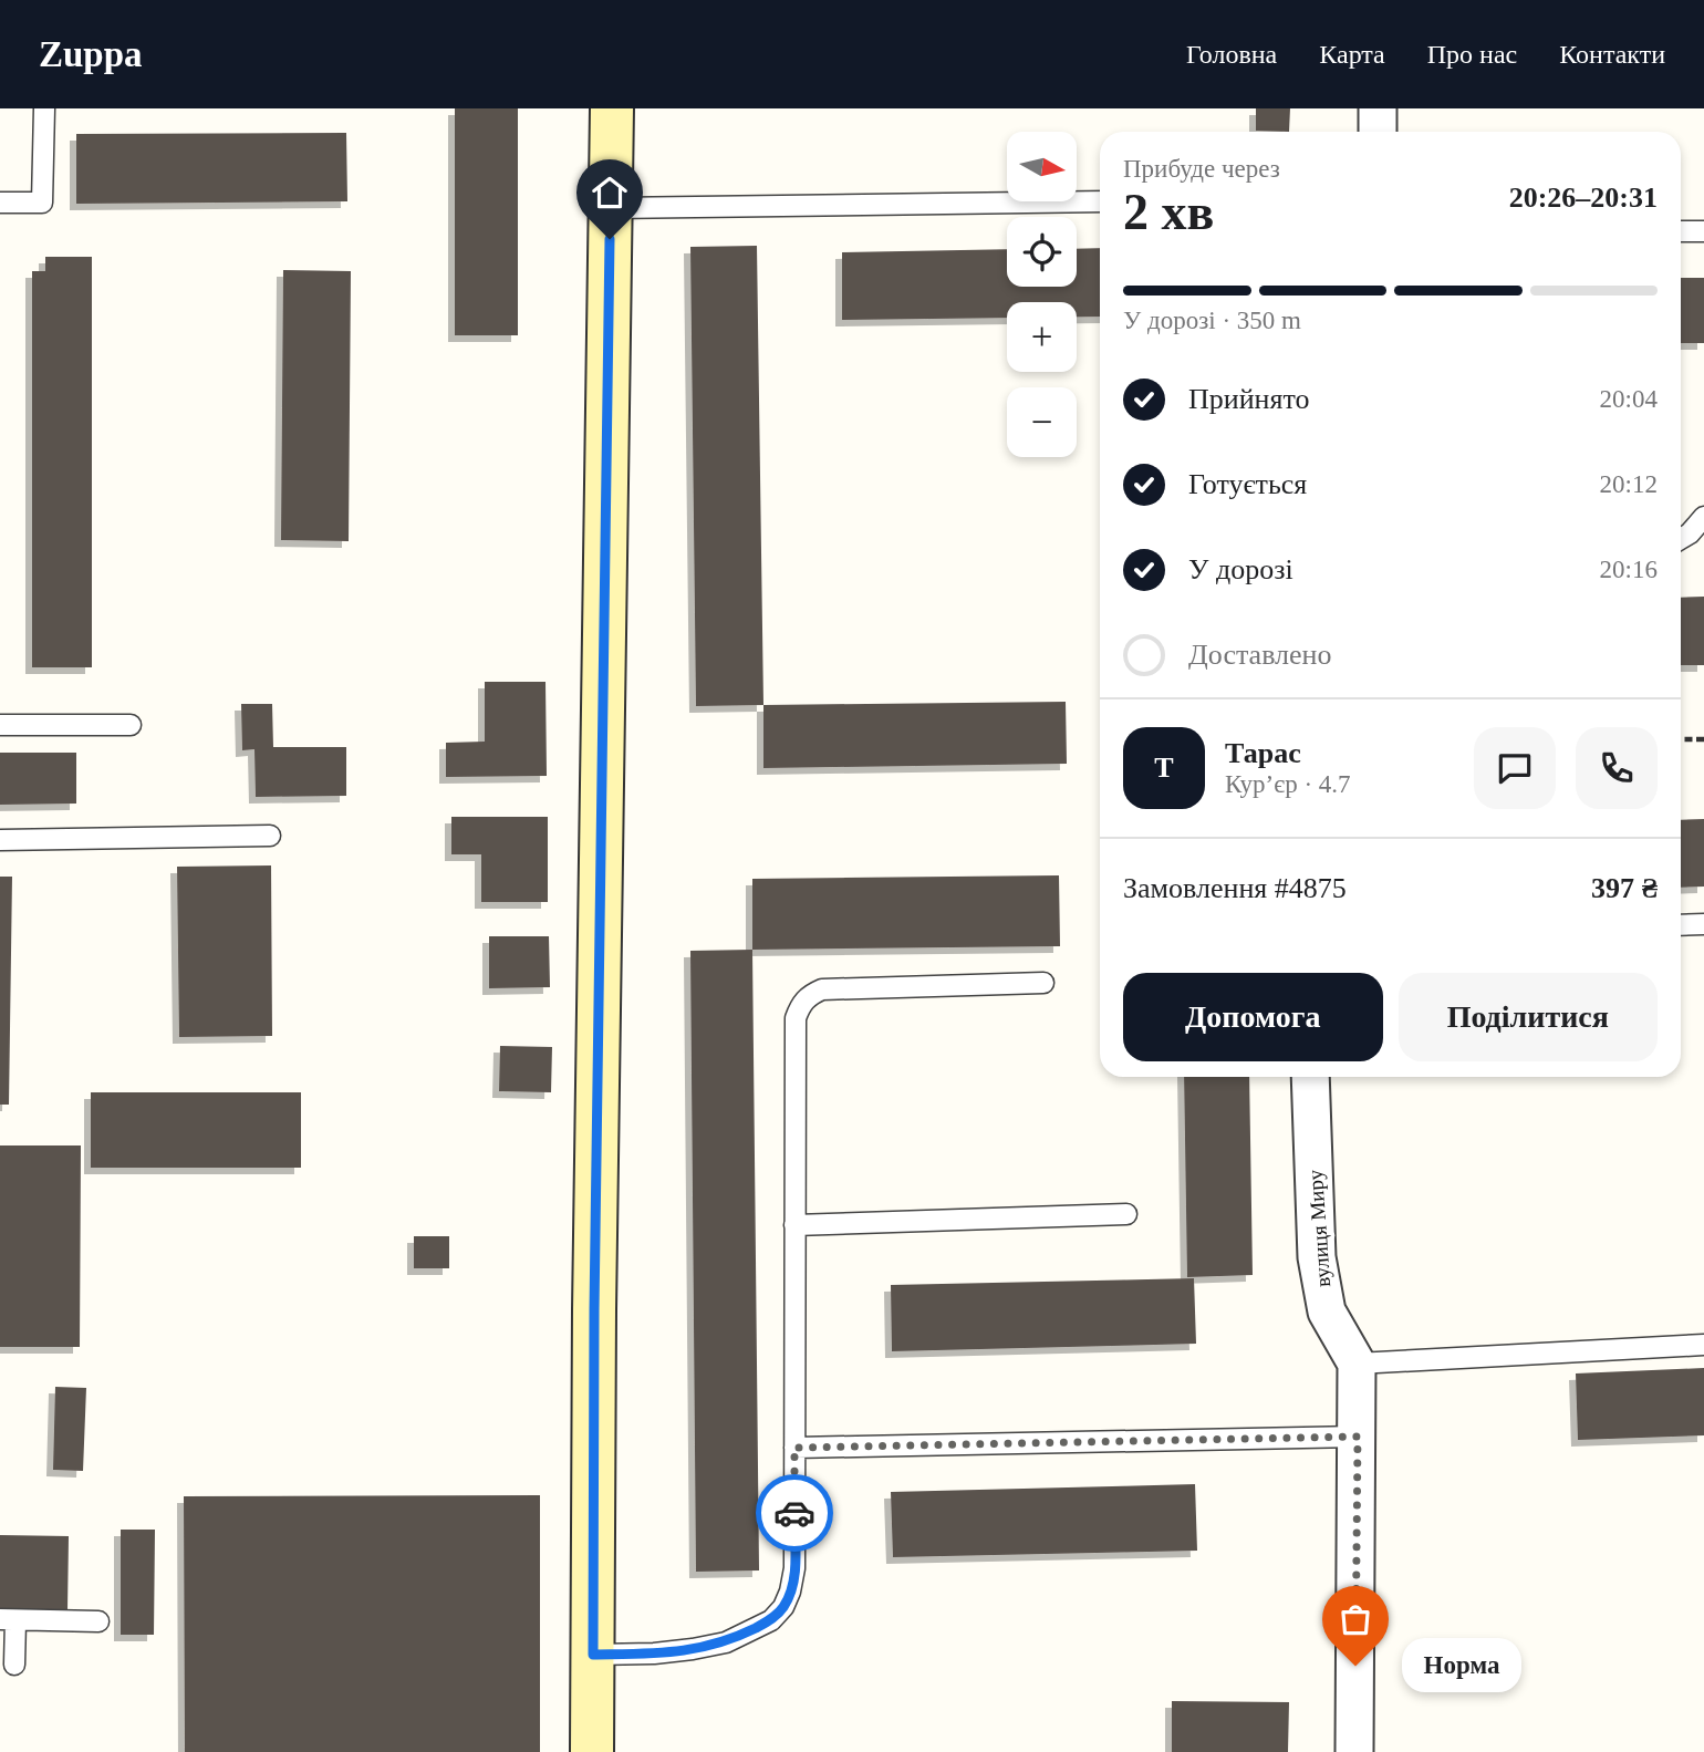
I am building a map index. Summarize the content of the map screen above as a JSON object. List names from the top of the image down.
{
  "streets": {
    "street": ["вулиця Миру"]
  },
  "places": ["Норма"],
  "north": "right",
  "page": {
    "header": "Zuppa",
    "nav": [
      "Головна",
      "Карта",
      "Про нас",
      "Контакти"
    ],
    "map_buttons": ["+", "−"],
    "heading": ["2 хв", "Прибуде через", "20:26–20:31"],
    "panel": [
      "Тарас",
      "Кур’єр · 4.7",
      "Замовлення #4875",
      "397 ₴"
    ],
    "bar": "У дорозі · 350 m",
    "list": [
      ["Прийнято", "20:04"],
      ["Готується", "20:12"],
      ["У дорозі", "20:16"],
      "Доставлено"
    ],
    "round": "Т",
    "buttons": ["Допомога", "Поділитися"],
    "bubble": "Норма"
  }
}
